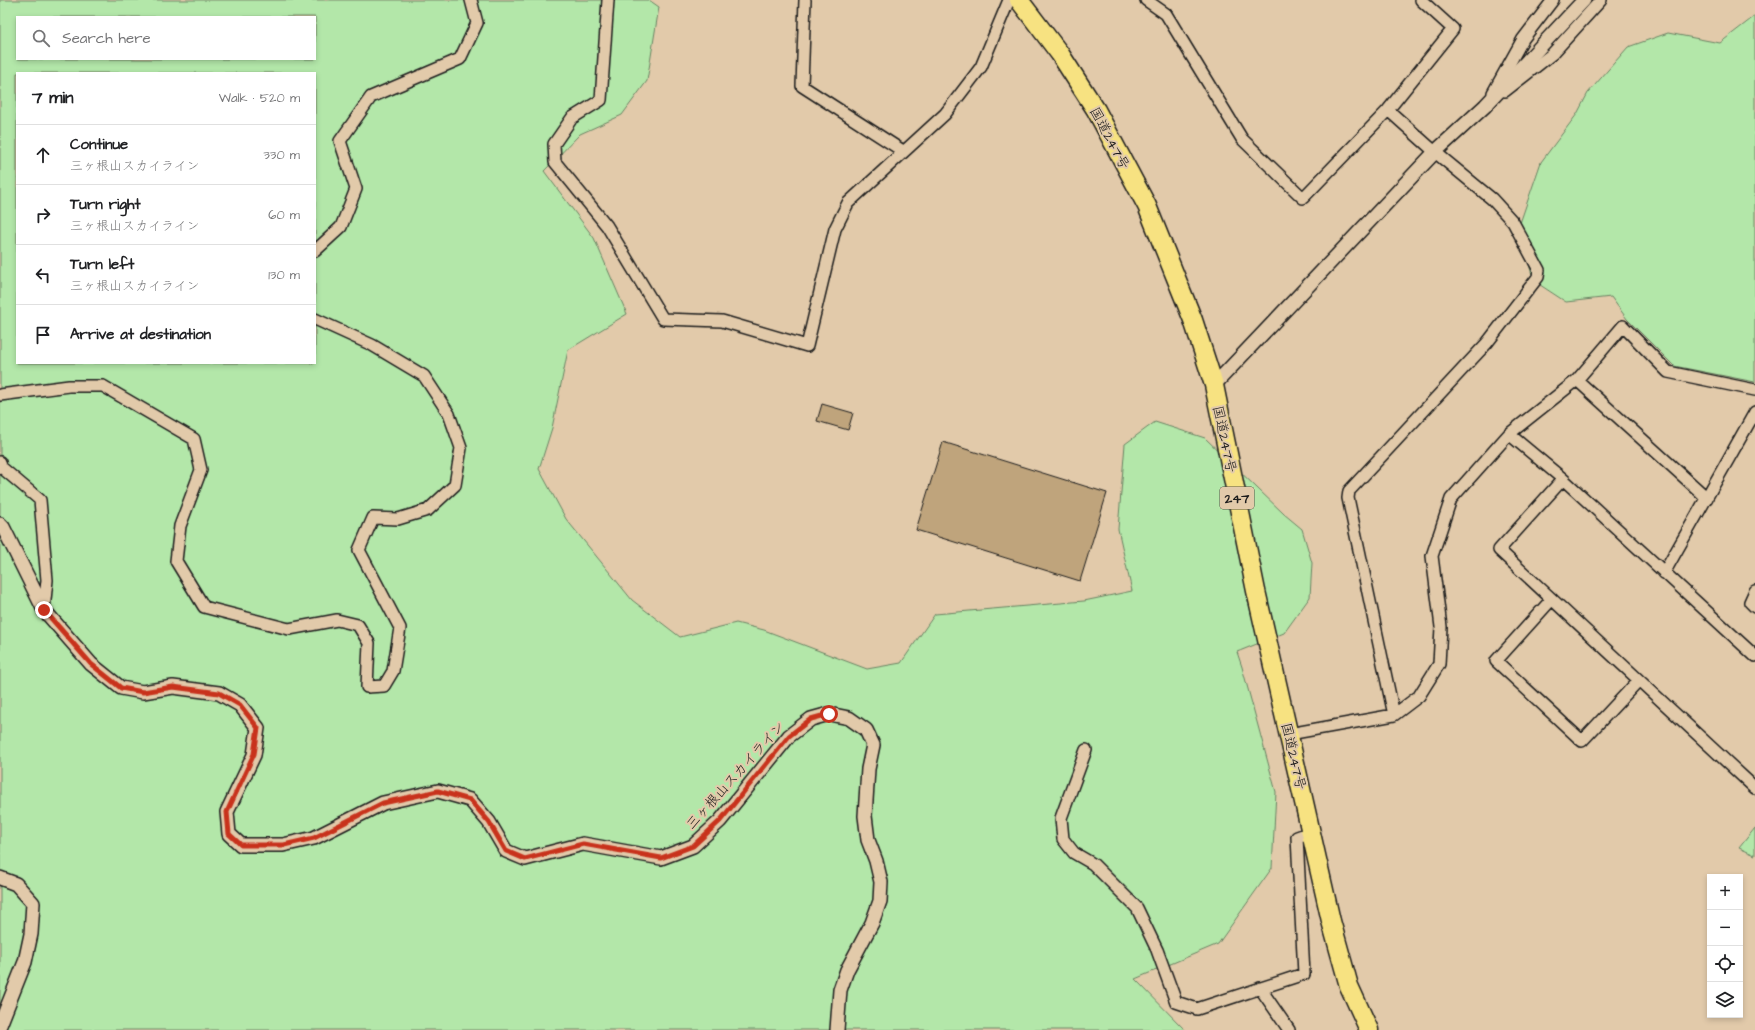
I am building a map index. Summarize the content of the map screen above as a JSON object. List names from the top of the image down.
{
  "streets": {
    "highway": ["国道247号", "247"],
    "street": ["三ヶ根山スカイライン"]
  },
  "page": {
    "search": "Search here",
    "heading": ["7 min", "Walk · 520 m"],
    "list": [
      ["Continue", "三ヶ根山スカイライン", "330 m"],
      ["Turn right", "三ヶ根山スカイライン", "60 m"],
      ["Turn left", "三ヶ根山スカイライン", "130 m"],
      "Arrive at destination"
    ],
    "map_buttons": ["+", "−"]
  }
}
